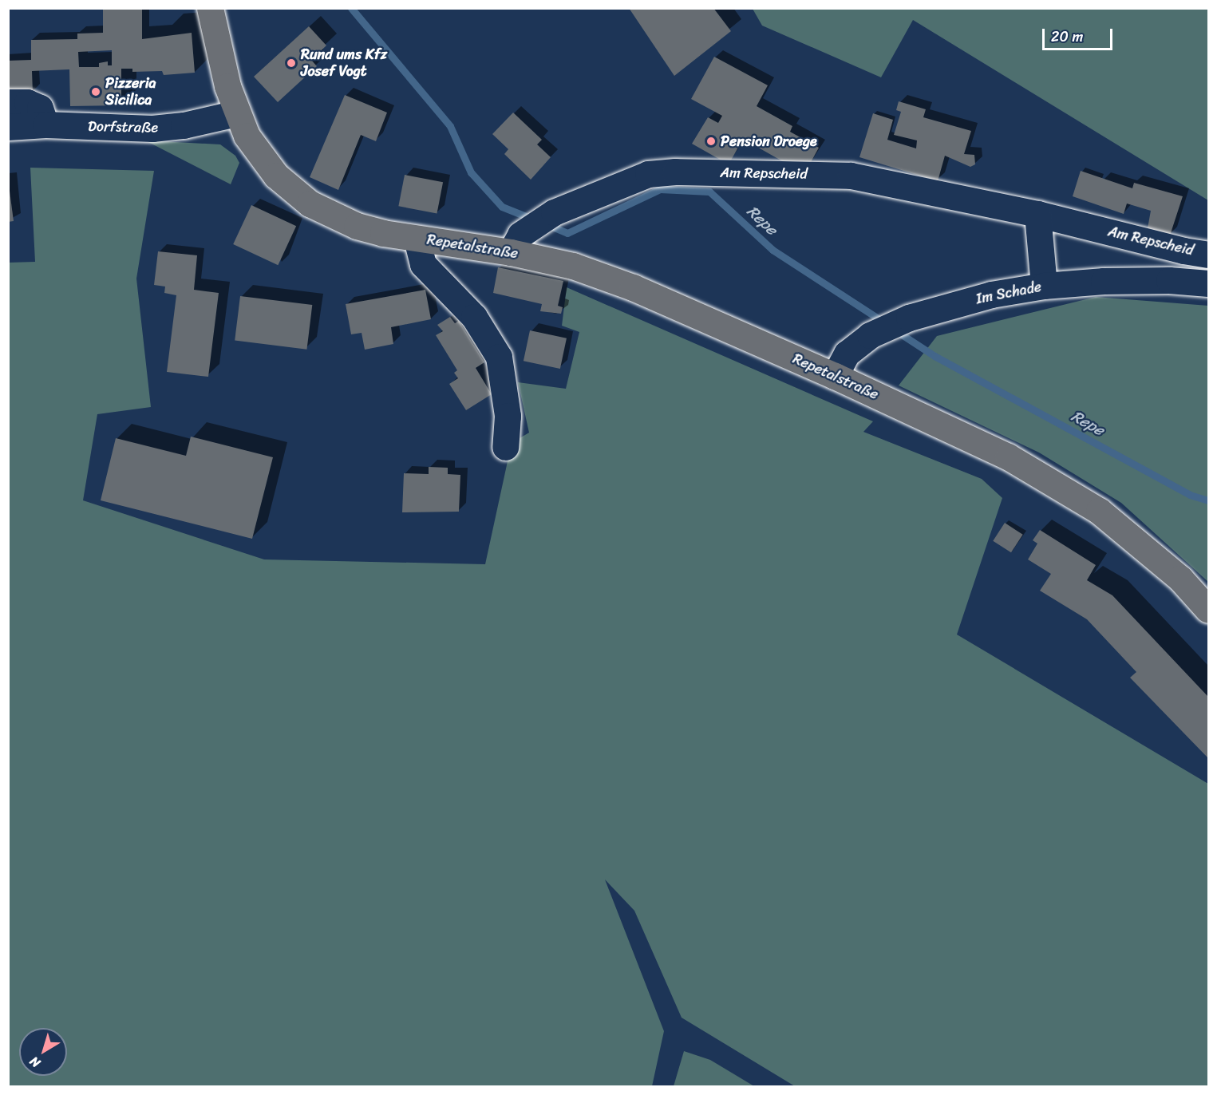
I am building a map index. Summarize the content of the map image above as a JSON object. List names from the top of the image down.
{
  "streets": {
    "main road": ["Repetalstraße"],
    "street": ["Dorfstraße", "Am Repscheid", "Im Schade"]
  },
  "crossings": [
    ["Dorfstraße", "Repetalstraße"],
    ["Am Repscheid", "Repetalstraße"],
    ["Repetalstraße", "Im Schade"]
  ],
  "water": ["Repe"],
  "places": ["Rund ums Kfz Josef Vogt", "Pizzeria Sicilica", "Pension Droege"],
  "scale_bar": "20 m",
  "north": "bottom left"
}
